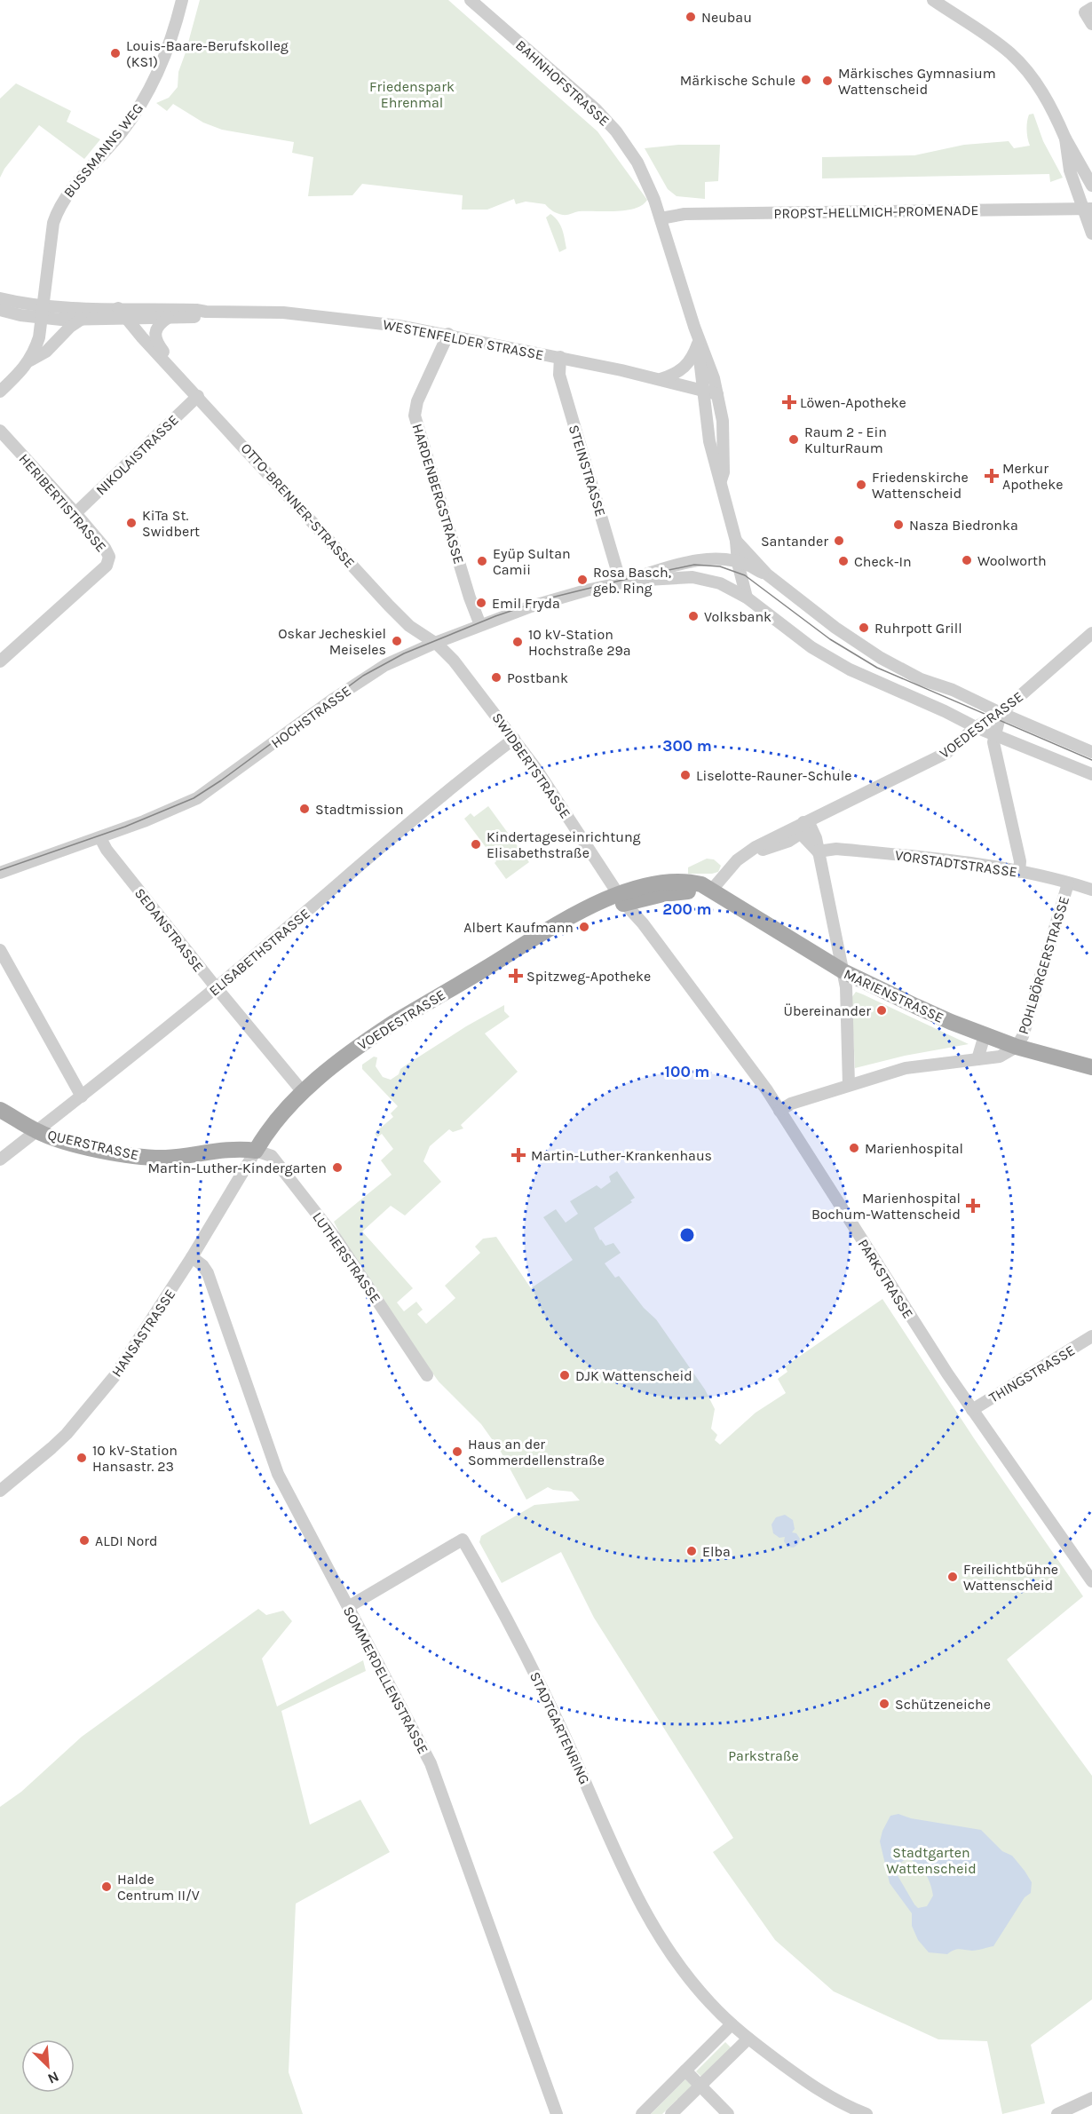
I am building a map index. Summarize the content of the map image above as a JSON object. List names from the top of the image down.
{
  "streets": {
    "main road": ["VOEDESTRASSE", "MARIENSTRASSE", "QUERSTRASSE"],
    "street": [
      "BAHNHOFSTRASSE",
      "BUSSMANNS WEG",
      "PROPST-HELLMICH-PROMENADE",
      "WESTENFELDER STRASSE",
      "NIKOLAISTRASSE",
      "STEINSTRASSE",
      "HARDENBERGSTRASSE",
      "HERIBERTISTRASSE",
      "OTTO-BRENNER-STRASSE",
      "HOCHSTRASSE",
      "SWIDBERTSTRASSE",
      "VORSTADTSTRASSE",
      "SEDANSTRASSE",
      "ELISABETHSTRASSE",
      "POHLBÖRGERSTRASSE",
      "LUTHERSTRASSE",
      "PARKSTRASSE",
      "HANSASTRASSE",
      "THINGSTRASSE",
      "SOMMERDELLENSTRASSE",
      "STADTGARTENRING"
    ]
  },
  "crossings": [
    ["BAHNHOFSTRASSE", "PROPST-HELLMICH-PROMENADE"],
    ["BAHNHOFSTRASSE", "WESTENFELDER STRASSE"],
    ["BAHNHOFSTRASSE", "HOCHSTRASSE"],
    ["BUSSMANNS WEG", "WESTENFELDER STRASSE"],
    ["WESTENFELDER STRASSE", "STEINSTRASSE"],
    ["WESTENFELDER STRASSE", "HARDENBERGSTRASSE"],
    ["WESTENFELDER STRASSE", "OTTO-BRENNER-STRASSE"],
    ["NIKOLAISTRASSE", "HERIBERTISTRASSE"],
    ["NIKOLAISTRASSE", "OTTO-BRENNER-STRASSE"],
    ["STEINSTRASSE", "HOCHSTRASSE"],
    ["HARDENBERGSTRASSE", "HOCHSTRASSE"],
    ["OTTO-BRENNER-STRASSE", "HOCHSTRASSE"],
    ["OTTO-BRENNER-STRASSE", "SWIDBERTSTRASSE"],
    ["HOCHSTRASSE", "VOEDESTRASSE"],
    ["HOCHSTRASSE", "SWIDBERTSTRASSE"],
    ["HOCHSTRASSE", "SEDANSTRASSE"],
    ["VOEDESTRASSE", "SWIDBERTSTRASSE"],
    ["VOEDESTRASSE", "SEDANSTRASSE"],
    ["VOEDESTRASSE", "MARIENSTRASSE"],
    ["VOEDESTRASSE", "QUERSTRASSE"],
    ["VOEDESTRASSE", "LUTHERSTRASSE"],
    ["VOEDESTRASSE", "PARKSTRASSE"],
    ["VOEDESTRASSE", "HANSASTRASSE"],
    ["SWIDBERTSTRASSE", "ELISABETHSTRASSE"],
    ["SWIDBERTSTRASSE", "PARKSTRASSE"],
    ["VORSTADTSTRASSE", "POHLBÖRGERSTRASSE"],
    ["SEDANSTRASSE", "ELISABETHSTRASSE"],
    ["ELISABETHSTRASSE", "QUERSTRASSE"],
    ["POHLBÖRGERSTRASSE", "MARIENSTRASSE"],
    ["QUERSTRASSE", "LUTHERSTRASSE"],
    ["QUERSTRASSE", "HANSASTRASSE"],
    ["LUTHERSTRASSE", "HANSASTRASSE"],
    ["PARKSTRASSE", "THINGSTRASSE"],
    ["HANSASTRASSE", "SOMMERDELLENSTRASSE"],
    ["SOMMERDELLENSTRASSE", "STADTGARTENRING"]
  ],
  "parks": ["Friedenspark Ehrenmal", "Parkstraße", "Stadtgarten Wattenscheid"],
  "places": {
    "other": [
      "Neubau",
      "Louis-Baare-Berufskolleg (KS1)",
      "Märkische Schule",
      "Märkisches Gymnasium Wattenscheid",
      "Raum 2 - Ein KulturRaum",
      "Friedenskirche Wattenscheid",
      "KiTa St. Swidbert",
      "Nasza Biedronka",
      "Santander",
      "Woolworth",
      "Eyüp Sultan Camii",
      "Check-In",
      "Rosa Basch, geb. Ring",
      "Emil Fryda",
      "Volksbank",
      "Ruhrpott Grill",
      "Oskar Jecheskiel Meiseles",
      "10 kV-Station Hochstraße 29a",
      "Postbank",
      "Liselotte-Rauner-Schule",
      "Stadtmission",
      "Kindertageseinrichtung Elisabethstraße",
      "Albert Kaufmann",
      "Übereinander",
      "Marienhospital",
      "Martin-Luther-Kindergarten",
      "DJK Wattenscheid",
      "Haus an der Sommerdellenstraße",
      "10 kV-Station Hansastr. 23",
      "ALDI Nord",
      "Elba",
      "Freilichtbühne Wattenscheid",
      "Schützeneiche",
      "Halde Centrum II/V"
    ],
    "health": [
      "Löwen-Apotheke",
      "Merkur Apotheke",
      "Spitzweg-Apotheke",
      "Martin-Luther-Krankenhaus",
      "Marienhospital Bochum-Wattenscheid"
    ]
  },
  "north": "bottom right",
  "rings": ["300 m", "200 m", "100 m"]
}
